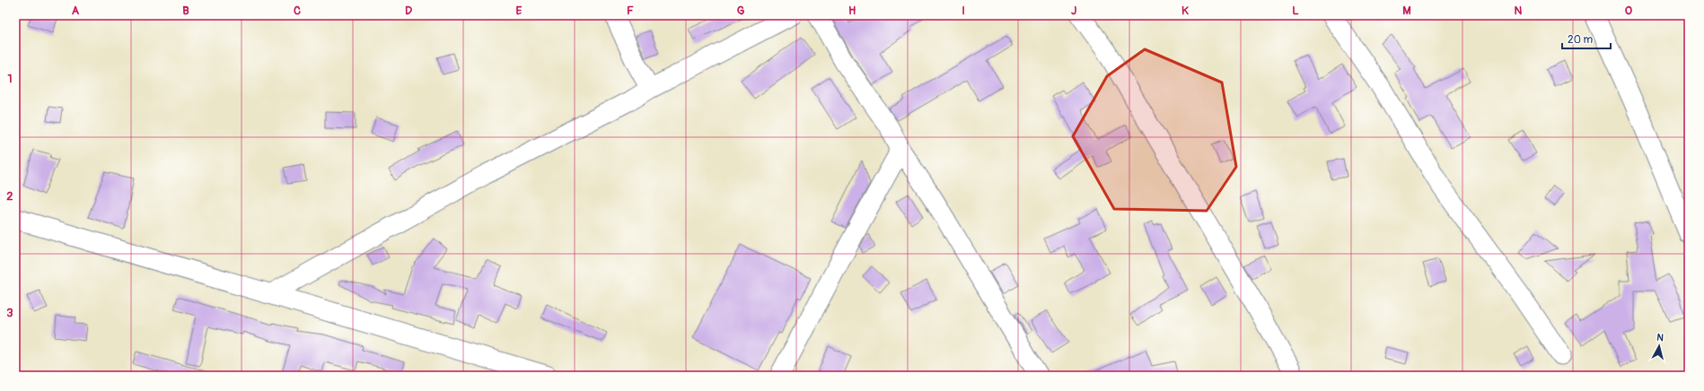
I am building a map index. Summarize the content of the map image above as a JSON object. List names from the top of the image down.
{
  "scale_bar": "20 m",
  "north": "top",
  "grid": {
    "columns": [
      "A",
      "B",
      "C",
      "D",
      "E",
      "F",
      "G",
      "H",
      "I",
      "J",
      "K",
      "L",
      "M",
      "N",
      "O"
    ],
    "rows": ["1", "2", "3"]
  }
}
